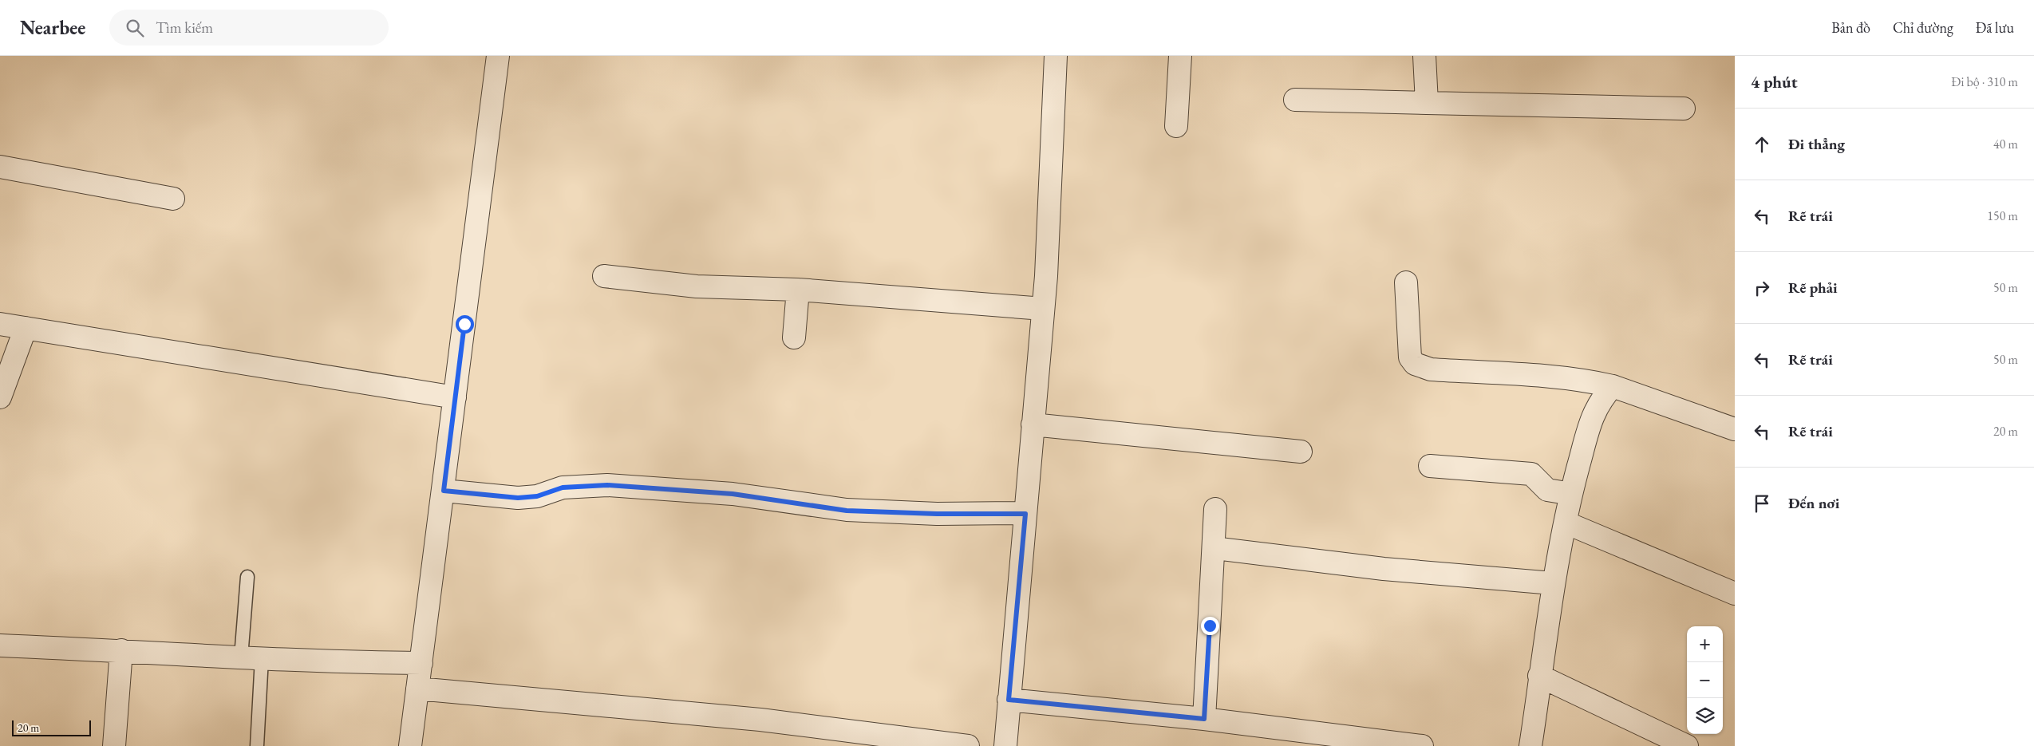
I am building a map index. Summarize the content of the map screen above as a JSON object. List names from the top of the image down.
{
  "scale_bar": "20 m",
  "page": {
    "header": "Nearbee",
    "search": "Tìm kiếm",
    "nav": ["Bản đồ", "Chỉ đường", "Đã lưu"],
    "heading": ["4 phút", "Đi bộ · 310 m"],
    "list": [
      ["Đi thẳng", "40 m"],
      ["Rẽ trái", "150 m"],
      ["Rẽ phải", "50 m"],
      ["Rẽ trái", "50 m"],
      ["Rẽ trái", "20 m"],
      "Đến nơi"
    ],
    "map_buttons": ["+", "−"],
    "scale": "20 m"
  }
}
